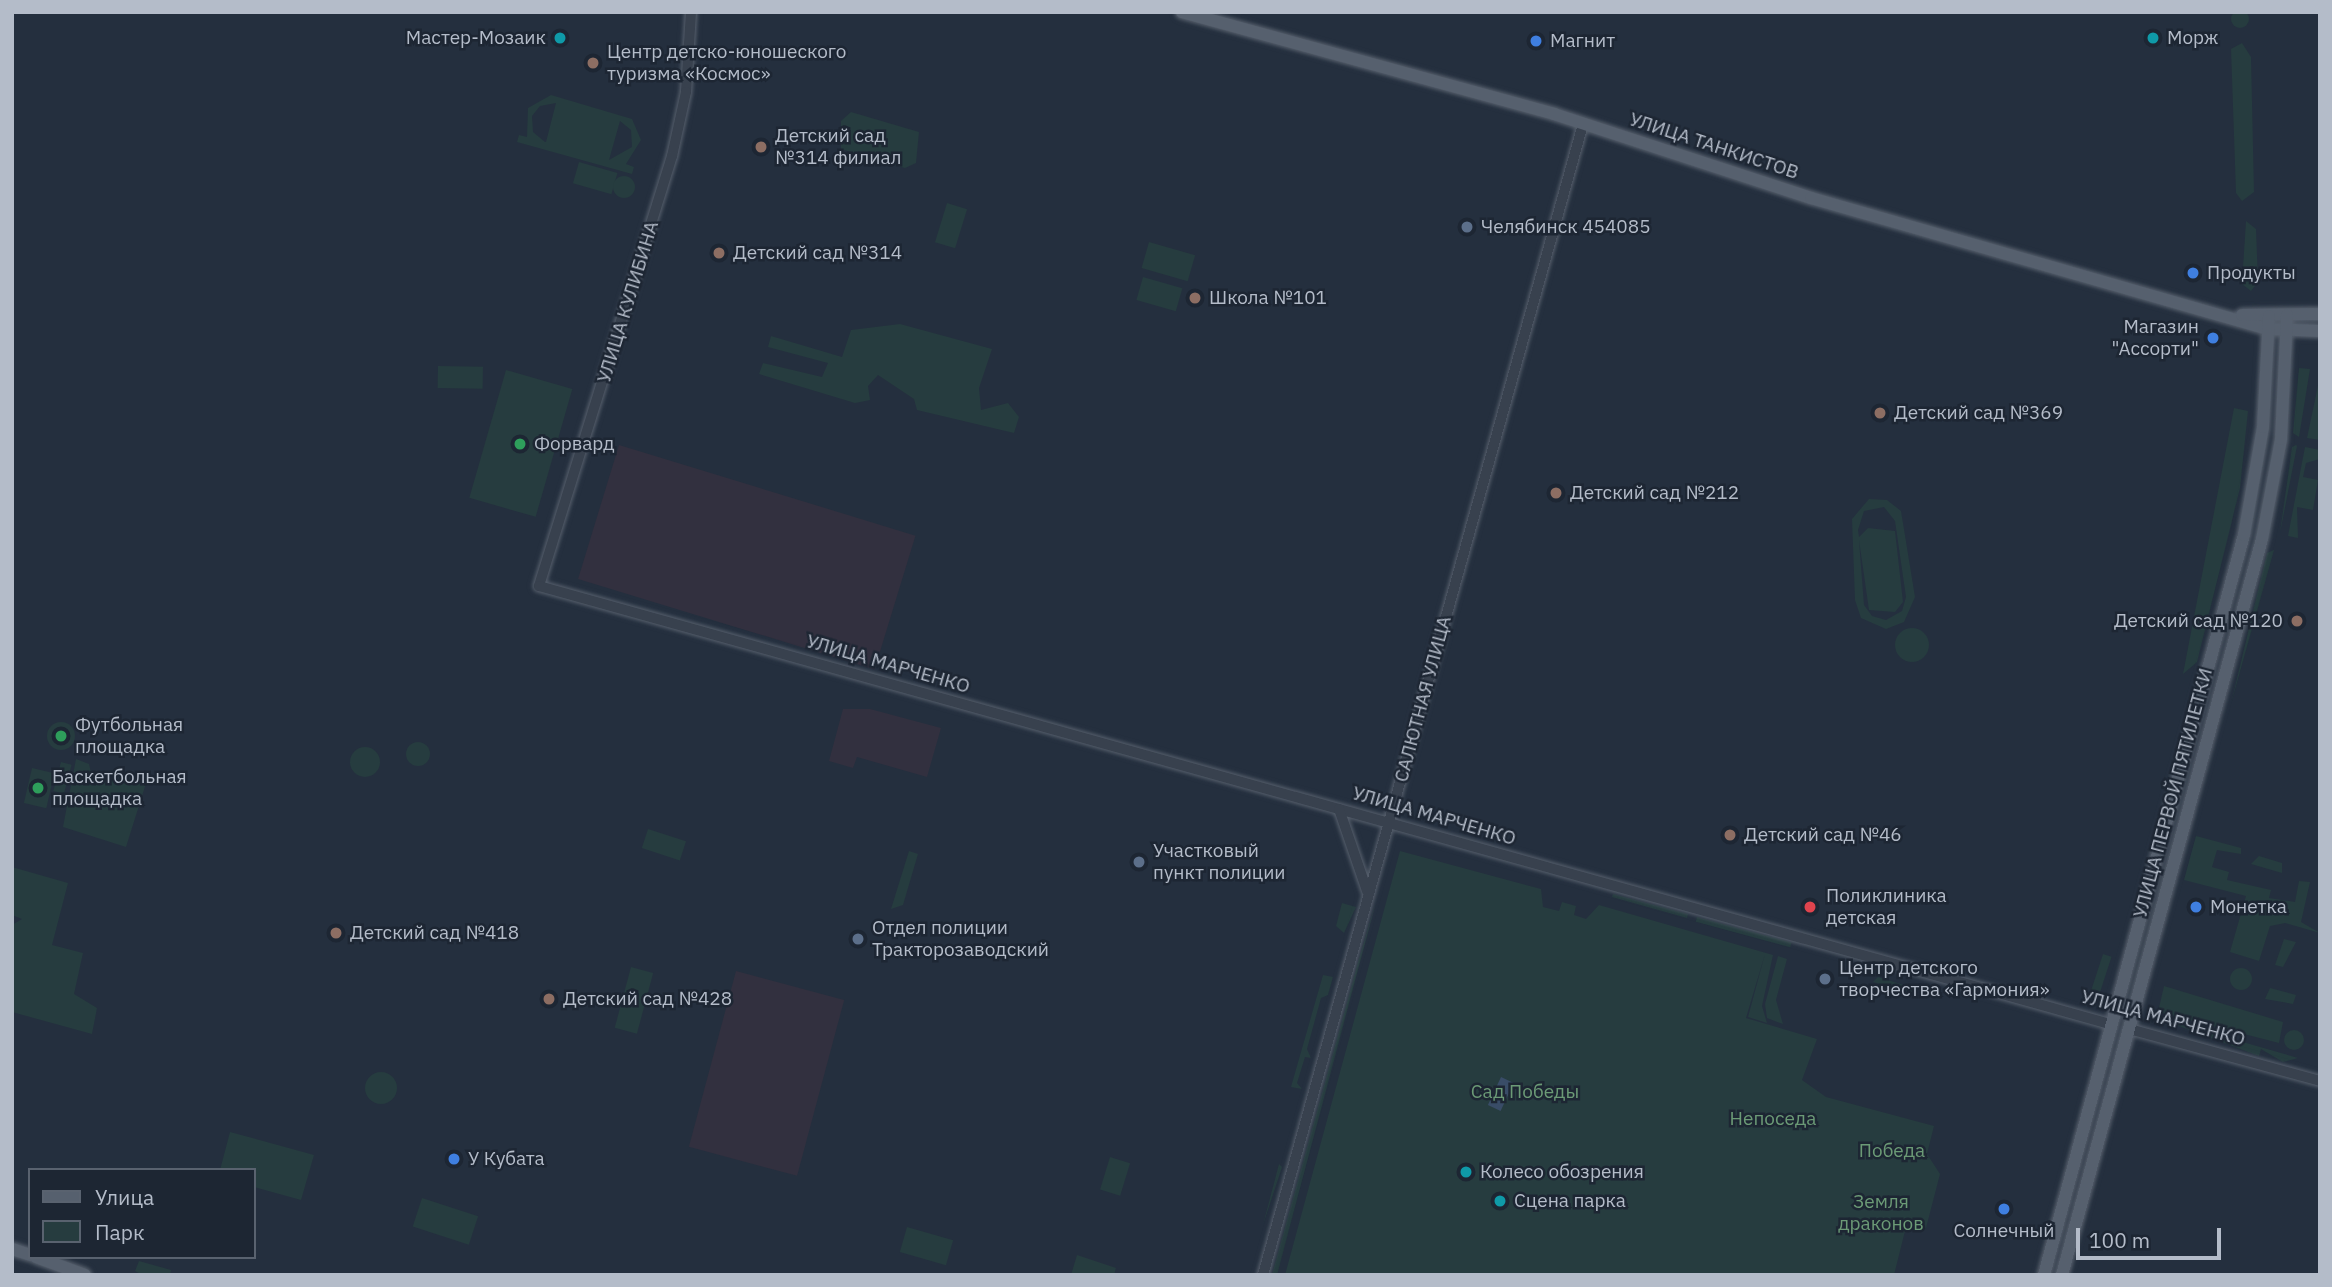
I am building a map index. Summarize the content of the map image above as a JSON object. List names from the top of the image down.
{
  "streets": {
    "main road": ["УЛИЦА ТАНКИСТОВ", "УЛИЦА МАРЧЕНКО", "УЛИЦА ПЕРВОЙ ПЯТИЛЕТКИ"],
    "street": ["УЛИЦА КУЛИБИНА", "САЛЮТНАЯ УЛИЦА"]
  },
  "crossings": [
    ["УЛИЦА ТАНКИСТОВ", "САЛЮТНАЯ УЛИЦА"],
    ["УЛИЦА ТАНКИСТОВ", "УЛИЦА ПЕРВОЙ ПЯТИЛЕТКИ"],
    ["УЛИЦА КУЛИБИНА", "УЛИЦА МАРЧЕНКО"],
    ["УЛИЦА МАРЧЕНКО", "САЛЮТНАЯ УЛИЦА"],
    ["УЛИЦА МАРЧЕНКО", "УЛИЦА ПЕРВОЙ ПЯТИЛЕТКИ"]
  ],
  "parks": [
    "Сад Победы",
    "Непоседа",
    "Победа",
    "Земля драконов"
  ],
  "places": [
    "Мастер-Мозаик",
    "Морж",
    "Магнит",
    "Центр детско-юношеского туризма «Космос»",
    "Детский сад №314 филиал",
    "Челябинск 454085",
    "Детский сад №314",
    "Продукты",
    "Школа №101",
    "Магазин \"Ассорти\"",
    "Детский сад №369",
    "Форвард",
    "Детский сад №212",
    "Детский сад №120",
    "Футбольная площадка",
    "Баскетбольная площадка",
    "Детский сад №46",
    "Участковый пункт полиции",
    "Поликлиника детская",
    "Монетка",
    "Детский сад №418",
    "Отдел полиции Тракторозаводский",
    "Центр детского творчества «Гармония»",
    "Детский сад №428",
    "У Кубата",
    "Колесо обозрения",
    "Сцена парка",
    "Солнечный"
  ],
  "legend": ["Улица", "Парк"],
  "scale_bar": "100 m"
}
